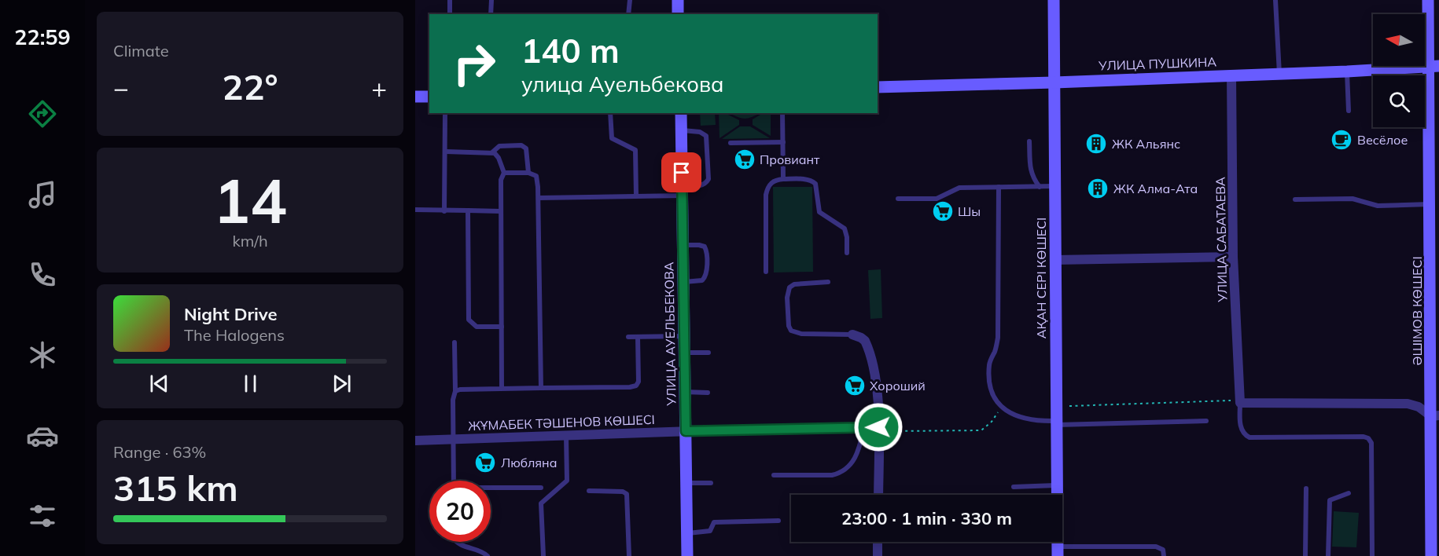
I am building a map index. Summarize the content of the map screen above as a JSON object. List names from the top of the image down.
{
  "streets": {
    "street": [
      "УЛИЦА ПУШКИНА",
      "УЛИЦА САБАТАЕВА",
      "АҚАН СЕРІ КӨШЕСІ",
      "ӘШІМОВ КӨШЕСІ",
      "УЛИЦА АУЕЛЬБЕКОВА",
      "ЖҰМАБЕК ТӘШЕНОВ КӨШЕСІ"
    ]
  },
  "crossings": [
    ["УЛИЦА ПУШКИНА", "УЛИЦА САБАТАЕВА"],
    ["УЛИЦА ПУШКИНА", "АҚАН СЕРІ КӨШЕСІ"],
    ["УЛИЦА ПУШКИНА", "ӘШІМОВ КӨШЕСІ"],
    ["УЛИЦА АУЕЛЬБЕКОВА", "ЖҰМАБЕК ТӘШЕНОВ КӨШЕСІ"]
  ],
  "places": {
    "cafe": ["Весёлое"],
    "building": ["ЖК Альянс", "ЖК Алма-Ата"],
    "supermarket": [
      "Провиант",
      "Шы",
      "Хороший",
      "Любляна"
    ]
  },
  "north": "left",
  "page": {
    "tabs": "22:59",
    "tile": [
      "Climate",
      ["14", "km/h"],
      ["Range · 63%", "315 km"]
    ],
    "turn": ["140 m", "улица Ауельбекова"],
    "heat": ["−", "22°", "+"],
    "song": ["Night Drive", "The Halogens"],
    "limit": "20",
    "trip": "23:00 · 1 min · 330 m"
  }
}
